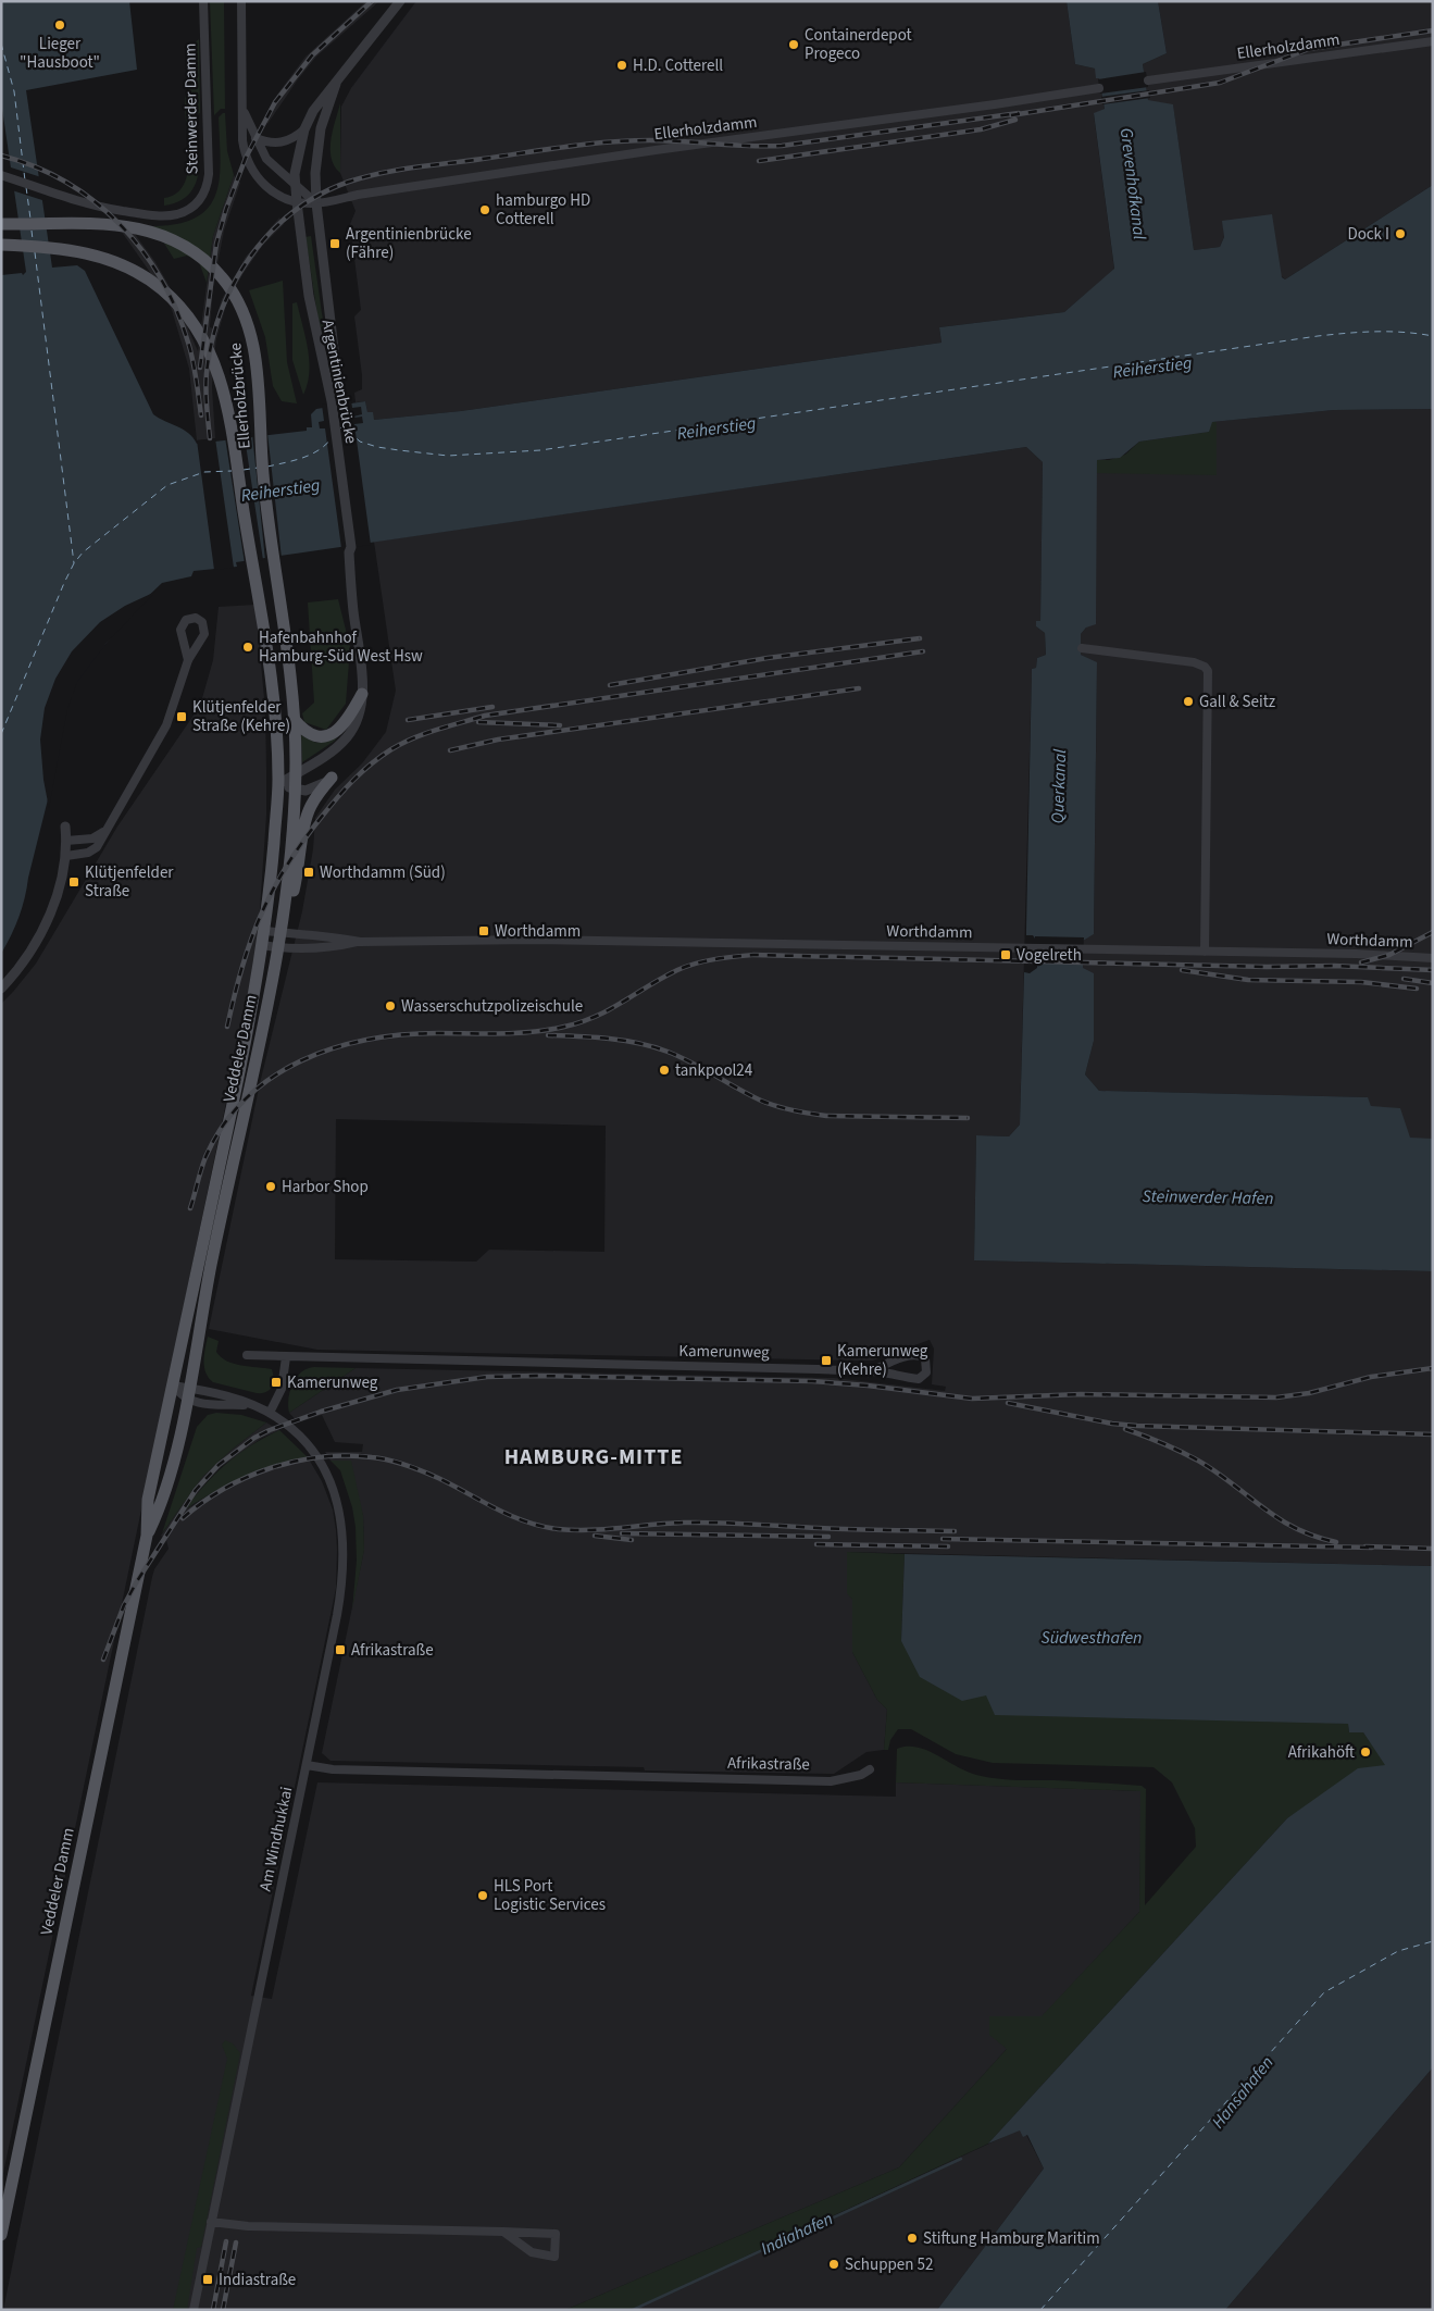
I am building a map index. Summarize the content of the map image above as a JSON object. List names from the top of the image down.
{
  "streets": {
    "main road": ["Ellerholzbrücke", "Veddeler Damm"],
    "street": [
      "Ellerholzdamm",
      "Steinwerder Damm",
      "Argentinienbrücke",
      "Worthdamm",
      "Kamerunweg",
      "Afrikastraße",
      "Am Windhukkai"
    ]
  },
  "crossings": [
    ["Ellerholzdamm", "Argentinienbrücke"],
    ["Argentinienbrücke", "Veddeler Damm"],
    ["Ellerholzbrücke", "Veddeler Damm"],
    ["Worthdamm", "Veddeler Damm"],
    ["Veddeler Damm", "Am Windhukkai"],
    ["Afrikastraße", "Am Windhukkai"]
  ],
  "districts": ["HAMBURG-MITTE"],
  "water": [
    "Grevenhofkanal",
    "Reiherstieg",
    "Querkanal",
    "Steinwerder Hafen",
    "Südwesthafen",
    "Hansahafen",
    "Indiahafen"
  ],
  "places": {
    "other": [
      "Lieger \"Hausboot\"",
      "Containerdepot Progeco",
      "H.D. Cotterell",
      "hamburgo HD Cotterell",
      "Dock I",
      "Hafenbahnhof Hamburg-Süd West Hsw",
      "Gall & Seitz",
      "Wasserschutzpolizeischule",
      "tankpool24",
      "Harbor Shop",
      "Afrikahöft",
      "HLS Port Logistic Services",
      "Stiftung Hamburg Maritim",
      "Schuppen 52"
    ],
    "transit": [
      "Argentinienbrücke (Fähre)",
      "Klütjenfelder Straße (Kehre)",
      "Worthdamm (Süd)",
      "Klütjenfelder Straße",
      "Worthdamm",
      "Vogelreth",
      "Kamerunweg (Kehre)",
      "Kamerunweg",
      "Afrikastraße",
      "Indiastraße"
    ]
  }
}
